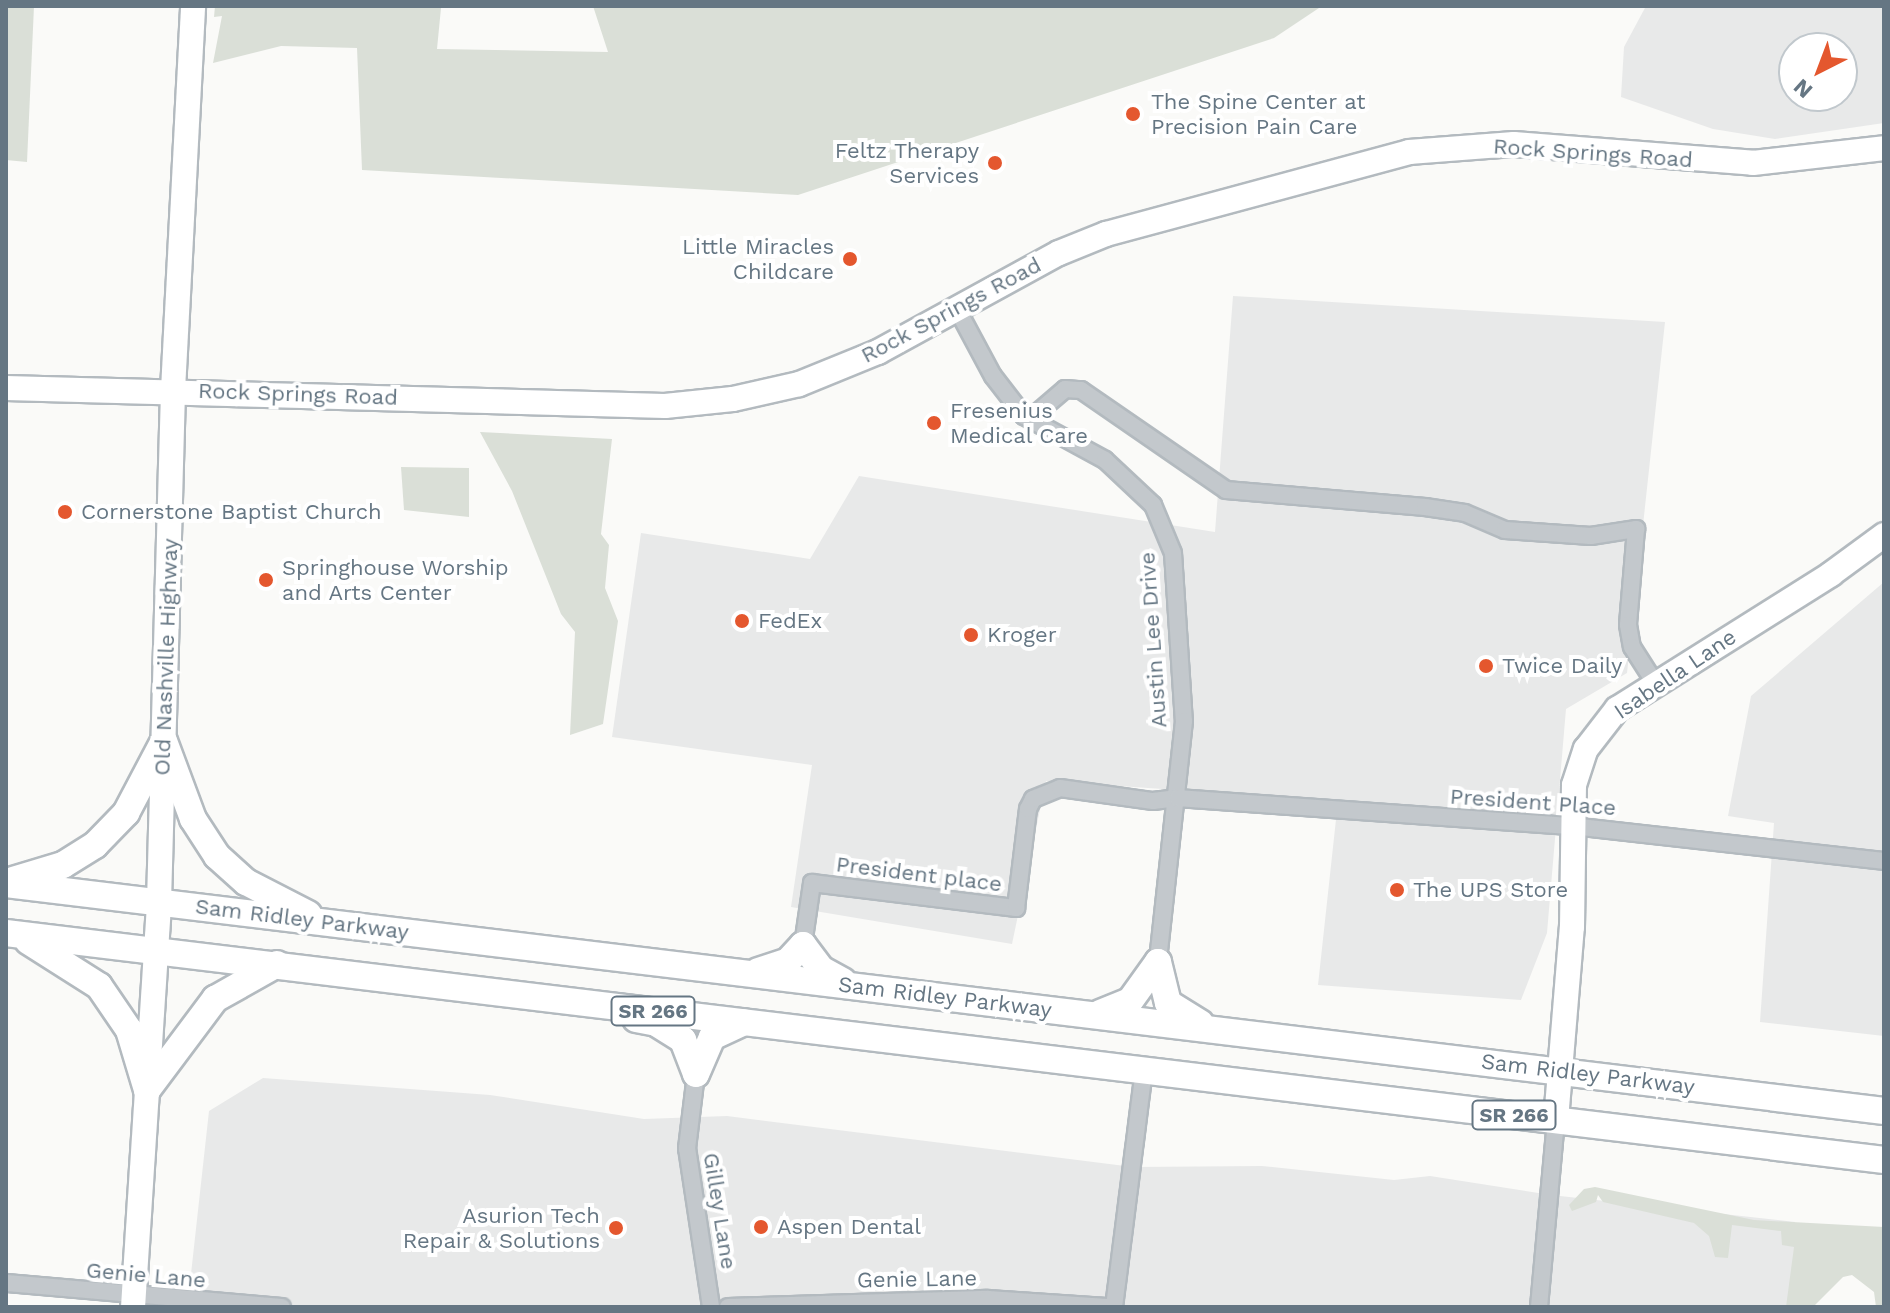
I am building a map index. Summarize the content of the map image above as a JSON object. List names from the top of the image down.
{
  "streets": {
    "main road": ["Sam Ridley Parkway", "SR 266"],
    "street": [
      "Rock Springs Road",
      "Austin Lee Drive",
      "Old Nashville Highway",
      "Isabella Lane",
      "President Place",
      "President place",
      "Gilley Lane",
      "Genie Lane"
    ]
  },
  "crossings": [
    ["Rock Springs Road", "Austin Lee Drive"],
    ["Rock Springs Road", "Old Nashville Highway"],
    ["Austin Lee Drive", "President Place"],
    ["Austin Lee Drive", "President place"],
    ["Old Nashville Highway", "Sam Ridley Parkway"],
    ["Old Nashville Highway", "SR 266"],
    ["Old Nashville Highway", "Genie Lane"],
    ["Isabella Lane", "President Place"],
    ["Isabella Lane", "Sam Ridley Parkway"],
    ["Isabella Lane", "SR 266"],
    ["President Place", "President place"]
  ],
  "places": [
    "The Spine Center at Precision Pain Care",
    "Feltz Therapy Services",
    "Little Miracles Childcare",
    "Fresenius Medical Care",
    "Cornerstone Baptist Church",
    "Springhouse Worship and Arts Center",
    "FedEx",
    "Kroger",
    "Twice Daily",
    "The UPS Store",
    "Aspen Dental",
    "Asurion Tech Repair & Solutions"
  ],
  "north": "bottom left"
}
